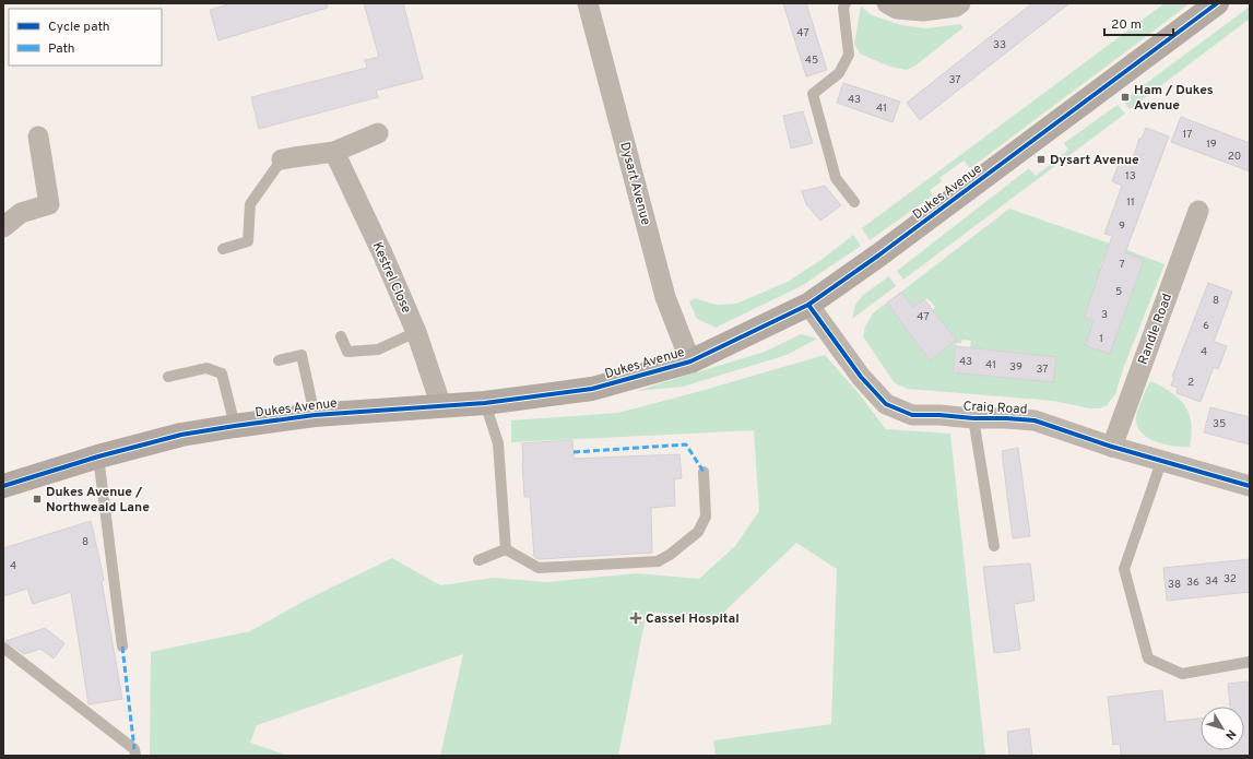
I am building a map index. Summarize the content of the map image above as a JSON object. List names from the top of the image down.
{
  "streets": {
    "street": [
      "Dysart Avenue",
      "Dukes Avenue",
      "Kestrel Close",
      "Randle Road",
      "Craig Road"
    ]
  },
  "crossings": [
    ["Dysart Avenue", "Dukes Avenue"],
    ["Dukes Avenue", "Kestrel Close"],
    ["Dukes Avenue", "Craig Road"],
    ["Randle Road", "Craig Road"]
  ],
  "places": {
    "transit": ["Ham / Dukes Avenue", "Dysart Avenue", "Dukes Avenue / Northweald Lane"],
    "health": ["Cassel Hospital"]
  },
  "house_numbers": [
    "47",
    "33",
    "45",
    "37",
    "43",
    "41",
    "17",
    "19",
    "20",
    "13",
    "11",
    "9",
    "7",
    "5",
    "8",
    "3",
    "47",
    "6",
    "1",
    "4",
    "43",
    "41",
    "39",
    "37",
    "2",
    "35",
    "8",
    "4",
    "32",
    "34",
    "36",
    "38"
  ],
  "legend": ["Cycle path", "Path"],
  "scale_bar": "20 m",
  "north": "bottom right"
}
